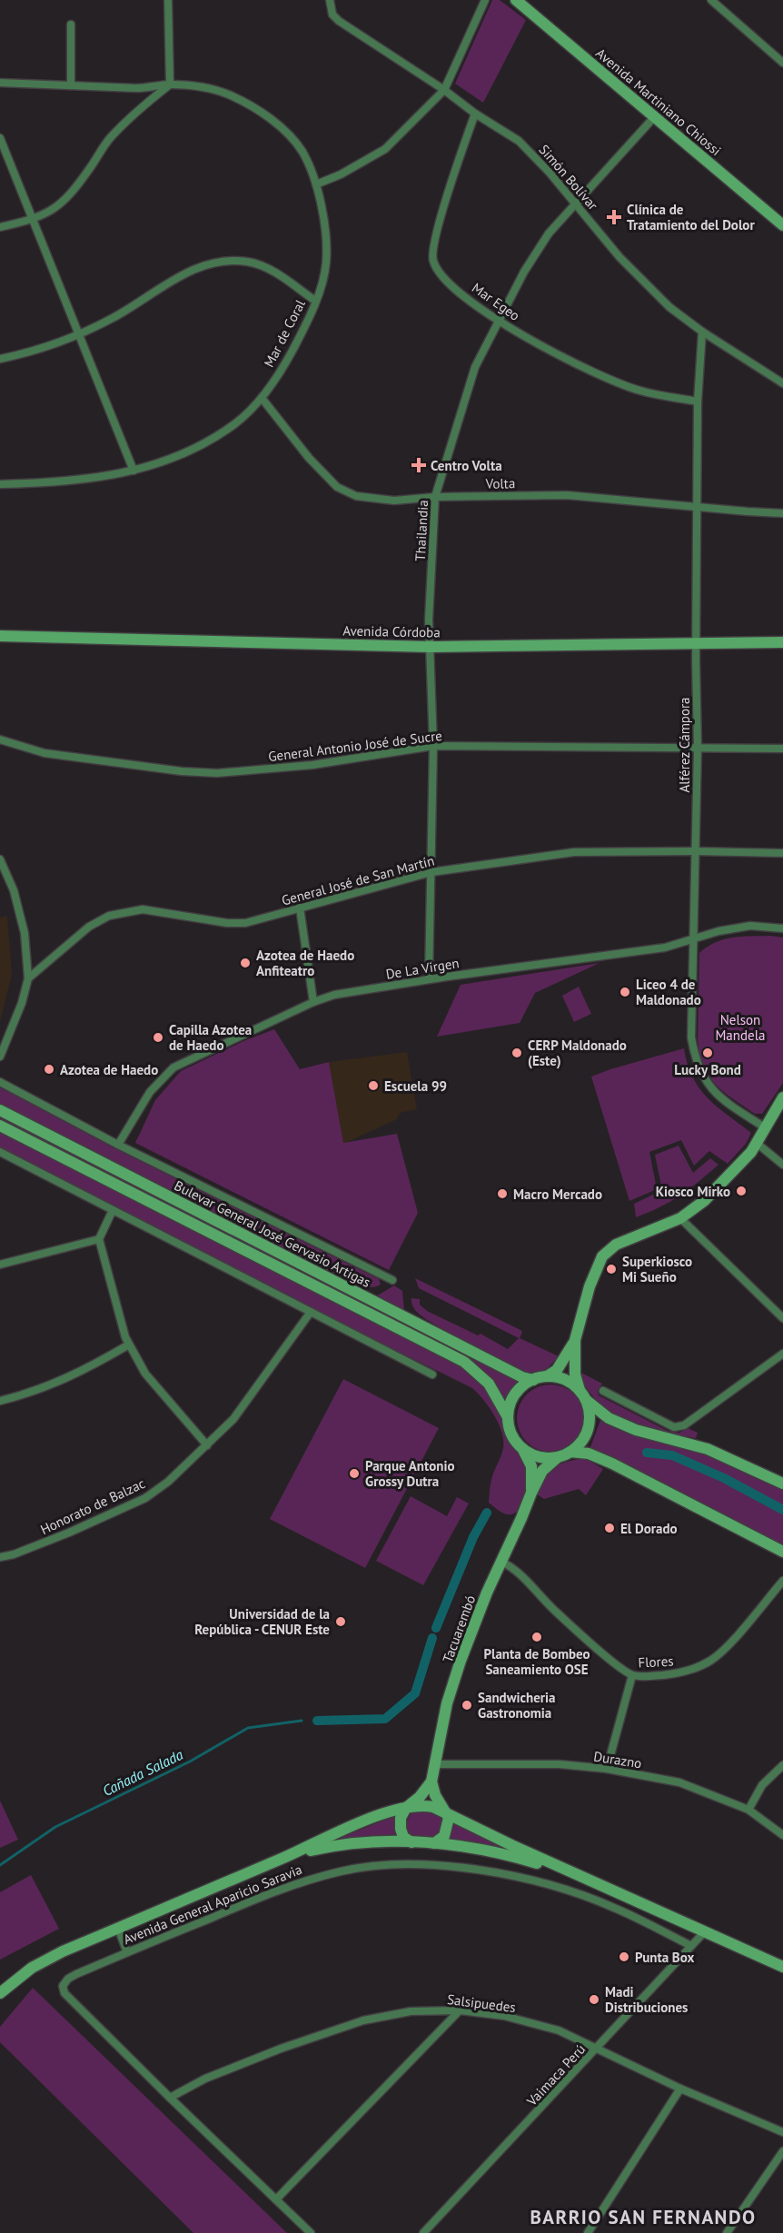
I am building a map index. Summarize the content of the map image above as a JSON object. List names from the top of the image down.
{
  "streets": {
    "street": [
      "Avenida Martiniano Chiossi",
      "Simón Bolívar",
      "Mar Egeo",
      "Mar de Coral",
      "Volta",
      "Thailandia",
      "Avenida Córdoba",
      "Alférez Cámpora",
      "General Antonio José de Sucre",
      "General José de San Martín",
      "De La Virgen",
      "Bulevar General José Gervasio Artigas",
      "Honorato de Balzac",
      "Tacuarembó",
      "Flores",
      "Durazno",
      "Avenida General Aparicio Saravia",
      "Salsipuedes",
      "Vaimaca Perú"
    ]
  },
  "crossings": [
    ["Avenida Martiniano Chiossi", "Thailandia"],
    ["Simón Bolívar", "Mar Egeo"],
    ["Simón Bolívar", "Thailandia"],
    ["Simón Bolívar", "Alférez Cámpora"],
    ["Mar Egeo", "Thailandia"],
    ["Mar Egeo", "Alférez Cámpora"],
    ["Mar de Coral", "Volta"],
    ["Volta", "Thailandia"],
    ["Volta", "Alférez Cámpora"],
    ["Thailandia", "Avenida Córdoba"],
    ["Thailandia", "General Antonio José de Sucre"],
    ["Thailandia", "General José de San Martín"],
    ["Thailandia", "De La Virgen"],
    ["Avenida Córdoba", "Alférez Cámpora"],
    ["Alférez Cámpora", "General Antonio José de Sucre"],
    ["Alférez Cámpora", "General José de San Martín"],
    ["Alférez Cámpora", "De La Virgen"],
    ["De La Virgen", "Bulevar General José Gervasio Artigas"],
    ["Bulevar General José Gervasio Artigas", "Tacuarembó"],
    ["Tacuarembó", "Flores"],
    ["Tacuarembó", "Durazno"],
    ["Tacuarembó", "Avenida General Aparicio Saravia"],
    ["Avenida General Aparicio Saravia", "Salsipuedes"],
    ["Avenida General Aparicio Saravia", "Vaimaca Perú"],
    ["Salsipuedes", "Vaimaca Perú"]
  ],
  "districts": ["BARRIO SAN FERNANDO"],
  "water": ["Cañada Salada"],
  "parks": ["Nelson Mandela"],
  "places": {
    "health": ["Clínica de Tratamiento del Dolor", "Centro Volta"],
    "other": [
      "Azotea de Haedo Anfiteatro",
      "Liceo 4 de Maldonado",
      "Capilla Azotea de Haedo",
      "CERP Maldonado (Este)",
      "Lucky Bond",
      "Azotea de Haedo",
      "Escuela 99",
      "Kiosco Mirko",
      "Macro Mercado",
      "Superkiosco Mi Sueño",
      "Parque Antonio Grossy Dutra",
      "El Dorado",
      "Universidad de la República - CENUR Este",
      "Planta de Bombeo Saneamiento OSE",
      "Sandwicheria Gastronomia",
      "Punta Box",
      "Madi Distribuciones"
    ]
  }
}
